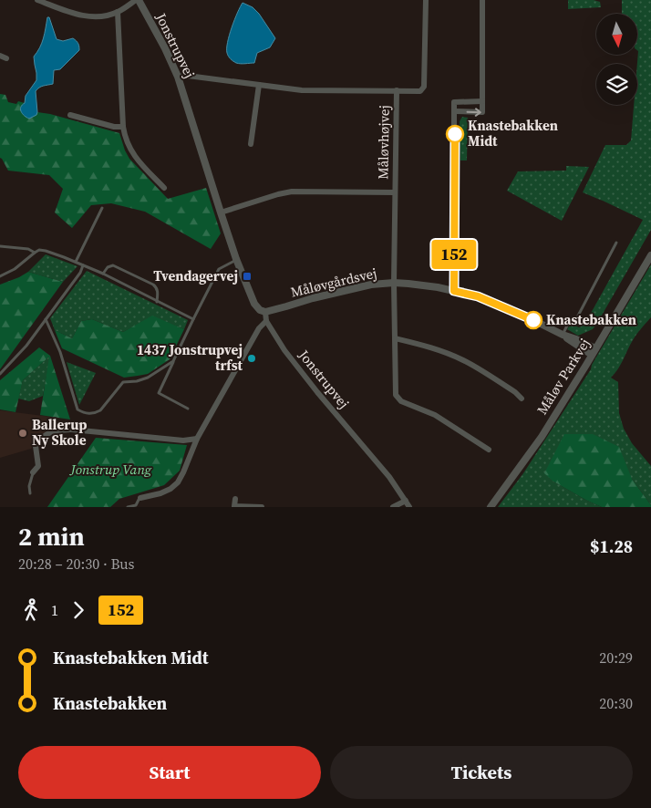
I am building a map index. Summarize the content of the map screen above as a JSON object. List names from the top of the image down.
{
  "streets": {
    "street": [
      "Jonstrupvej",
      "Måløvhøjvej",
      "Måløvgårdsvej",
      "Måløv Parkvej"
    ]
  },
  "crossings": [
    ["Jonstrupvej", "Måløvgårdsvej"],
    ["Måløvhøjvej", "Måløvgårdsvej"],
    ["Måløvgårdsvej", "Måløv Parkvej"]
  ],
  "parks": ["Jonstrup Vang"],
  "places": {
    "other": [
      "Knastebakken Midt",
      "Knastebakken",
      "1437 Jonstrupvej trfst",
      "Ballerup Ny Skole"
    ],
    "transit": ["Tvendagervej"]
  },
  "lines": ["bus line 152"],
  "north": "bottom",
  "page": {
    "on_map": "152",
    "heading": ["2 min", "20:28 – 20:30 · Bus", "$1.28"],
    "legs": ["1", "152"],
    "list": [
      {
        "name": "Knastebakken Midt",
        "value": "20:29"
      },
      {
        "name": "Knastebakken",
        "value": "20:30"
      }
    ],
    "buttons": ["Start", "Tickets"]
  }
}
